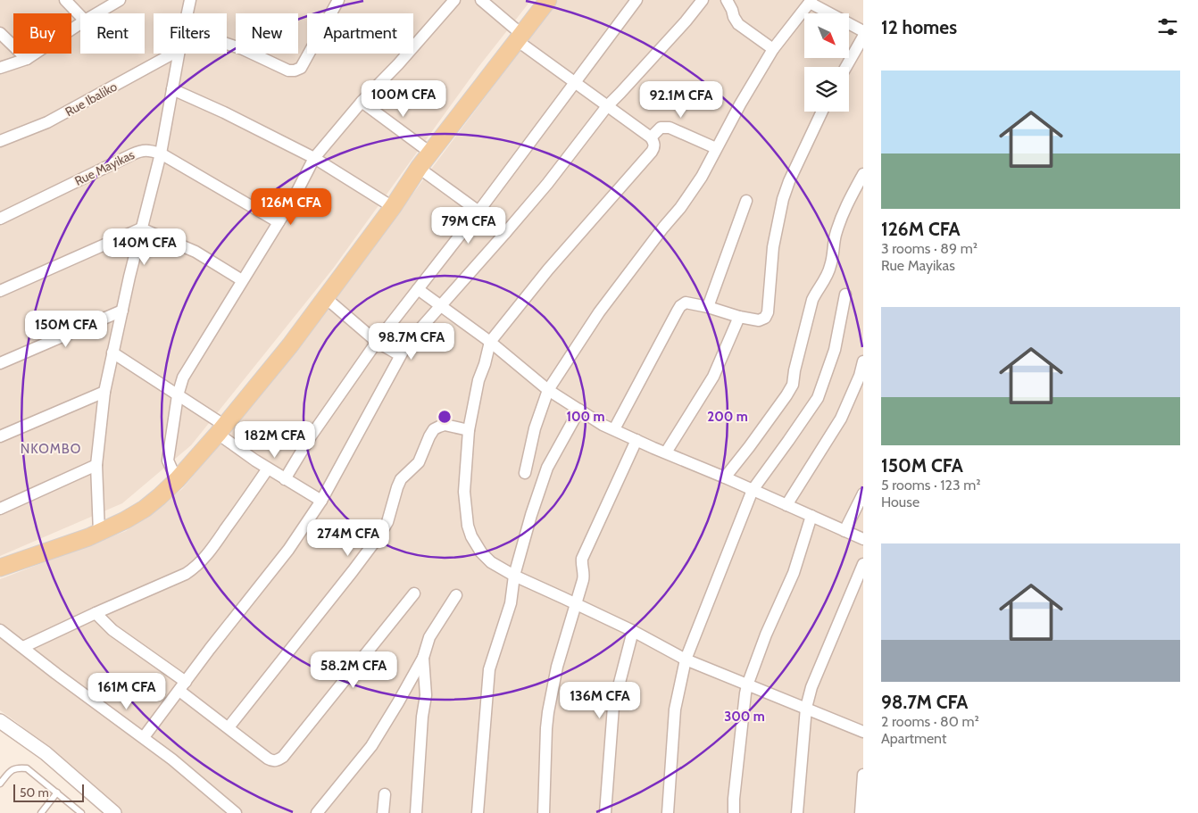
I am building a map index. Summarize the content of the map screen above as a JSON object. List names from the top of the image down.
{
  "streets": {
    "street": ["Rue Ibaliko", "Rue Mayikas"]
  },
  "districts": ["NKOMBO"],
  "scale_bar": "50 m",
  "north": "bottom right",
  "page": {
    "heading": "12 homes",
    "chip": [
      "Buy",
      "Rent",
      "Filters",
      "New",
      "Apartment"
    ],
    "list": [
      {
        "name": "126M CFA",
        "note": "3 rooms · 89 m² · Rue Mayikas"
      },
      {
        "name": "150M CFA",
        "note": "5 rooms · 123 m² · House"
      },
      {
        "name": "98.7M CFA",
        "note": "2 rooms · 80 m² · Apartment"
      }
    ],
    "price": [
      "100M CFA",
      "92.1M CFA",
      "126M CFA",
      "79M CFA",
      "140M CFA",
      "150M CFA",
      "98.7M CFA",
      "182M CFA",
      "274M CFA",
      "58.2M CFA",
      "161M CFA",
      "136M CFA"
    ],
    "scale": "50 m"
  },
  "rings": ["100 m", "200 m", "300 m"]
}
